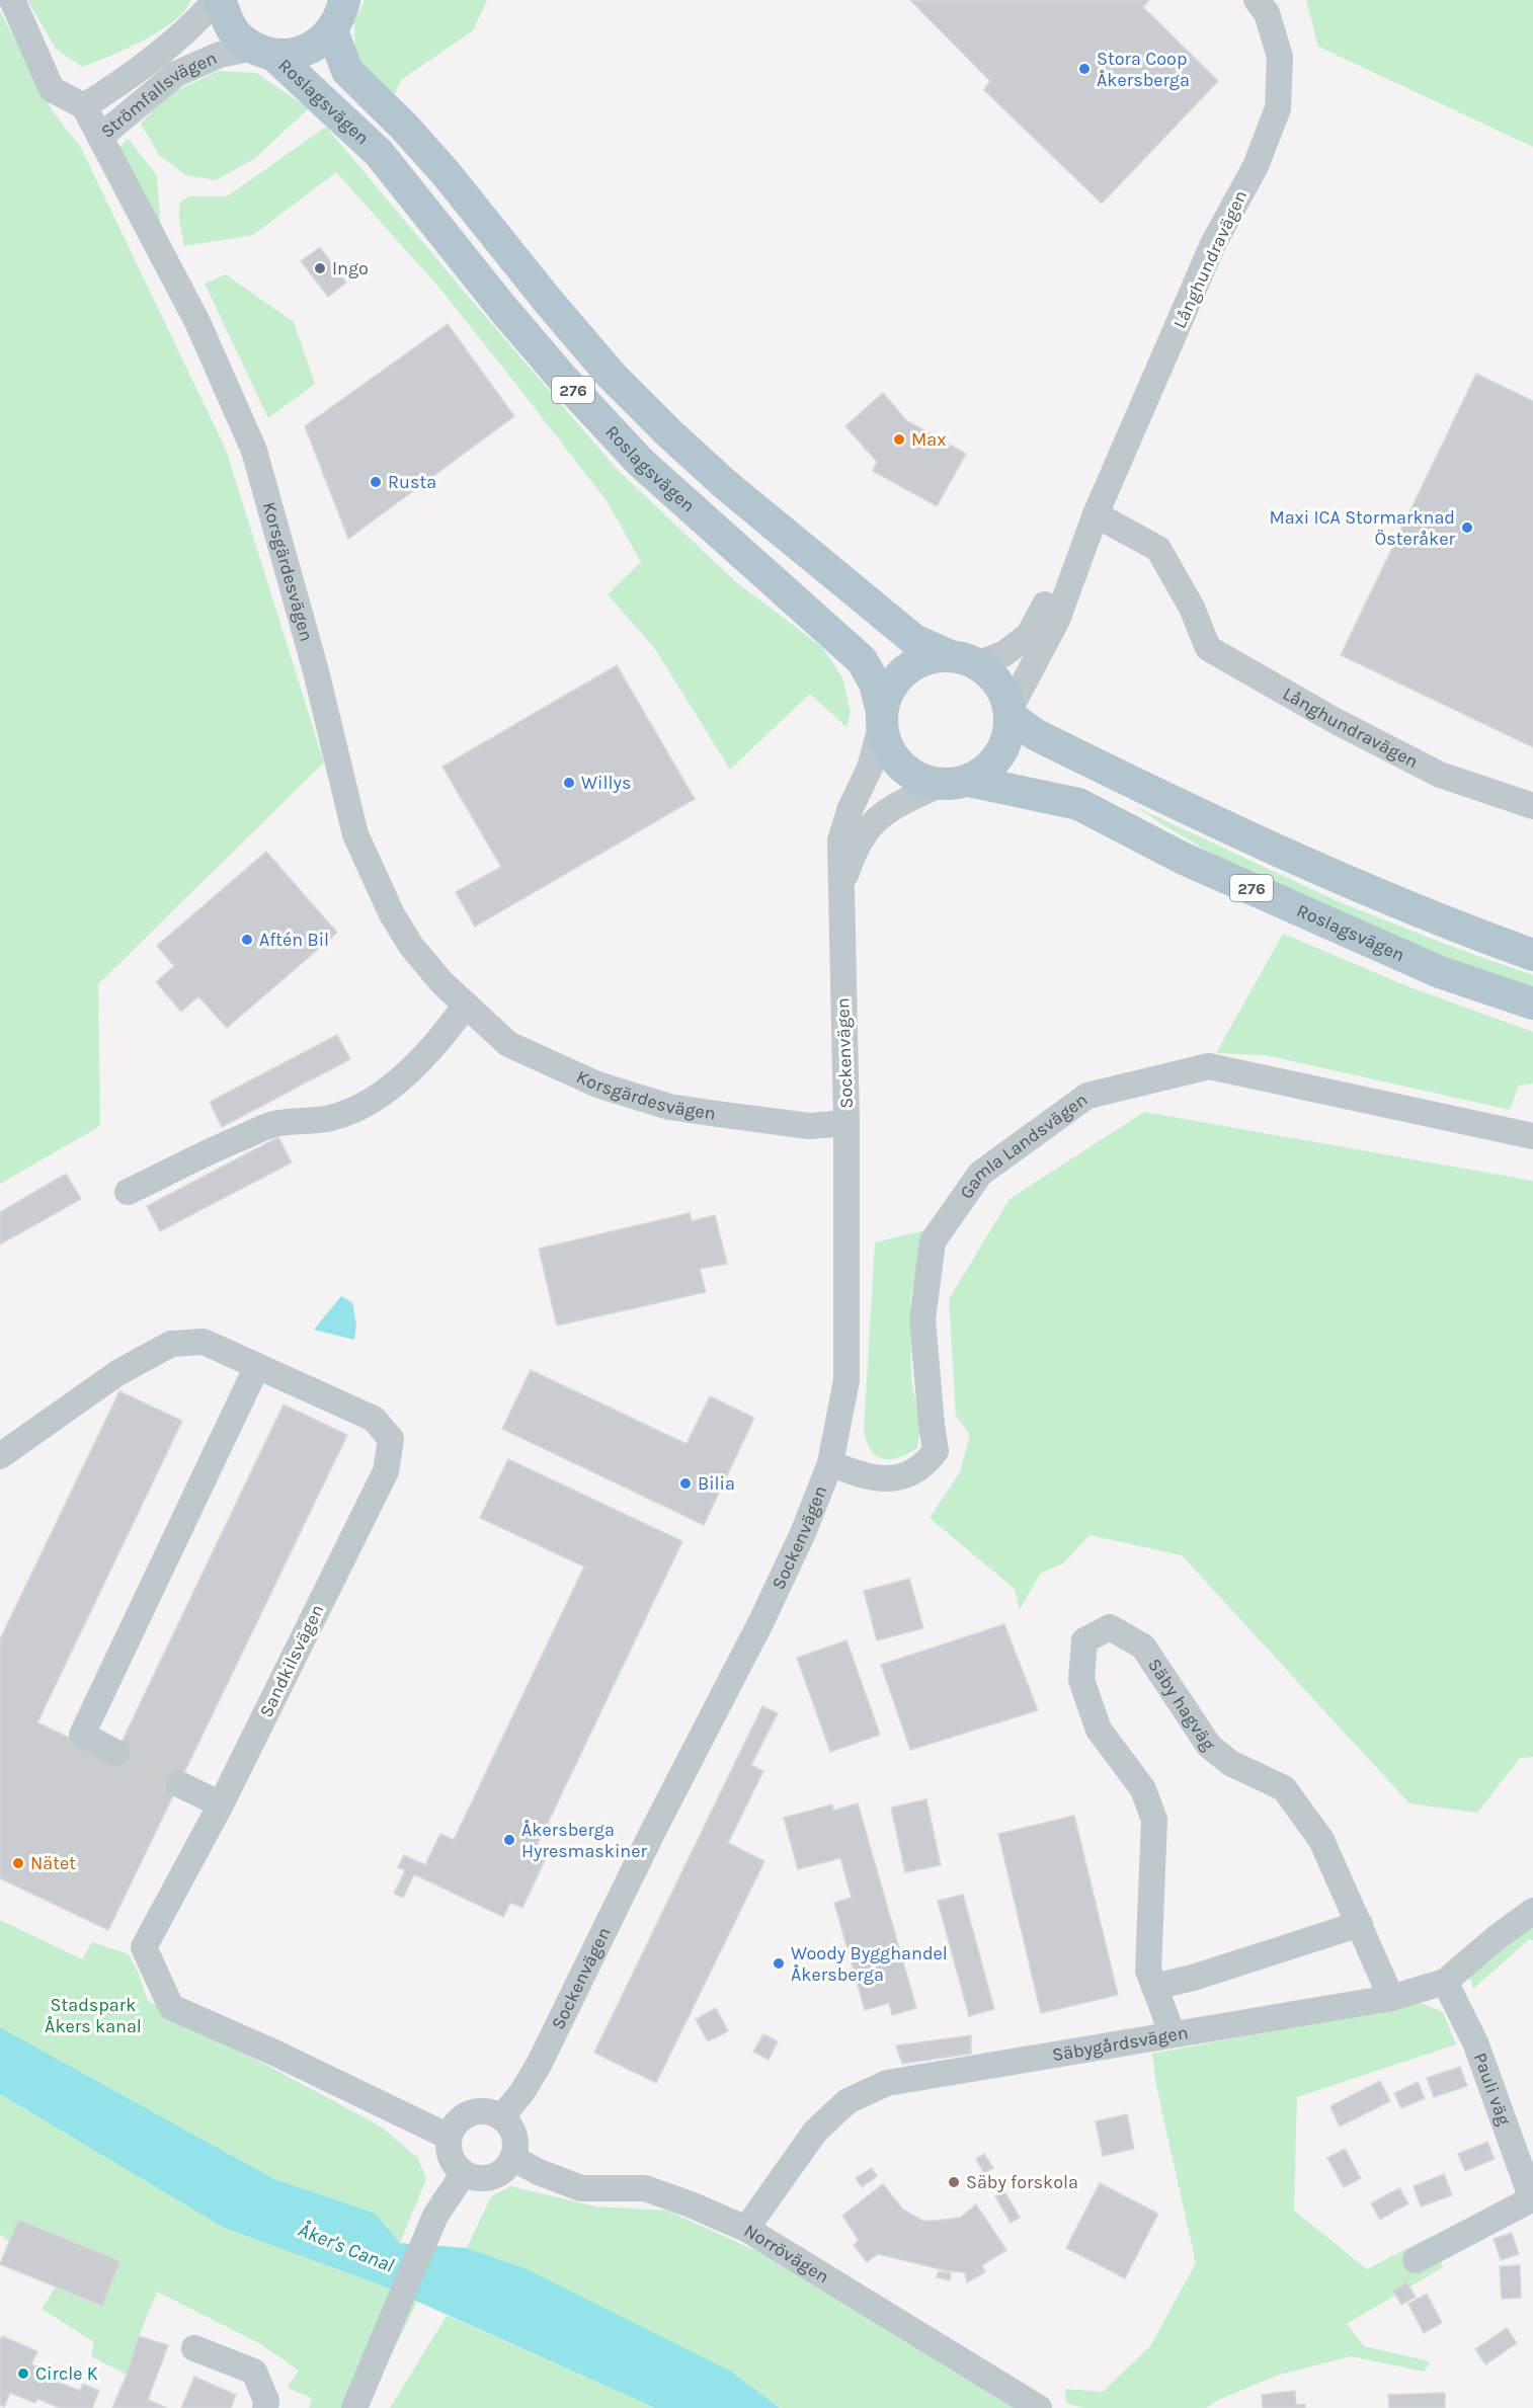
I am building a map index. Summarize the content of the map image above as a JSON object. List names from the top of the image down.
{
  "streets": {
    "main road": ["Roslagsvägen", "276"],
    "street": [
      "Strömfallsvägen",
      "Långhundravägen",
      "Korsgärdesvägen",
      "Sockenvägen",
      "Gamla Landsvägen",
      "Sandkilsvägen",
      "Säby hagväg",
      "Säbygårdsvägen",
      "Pauli väg",
      "Norrövägen"
    ]
  },
  "crossings": [
    ["Strömfallsvägen", "Roslagsvägen"],
    ["Strömfallsvägen", "276"],
    ["Strömfallsvägen", "Korsgärdesvägen"],
    ["Roslagsvägen", "Långhundravägen"],
    ["Roslagsvägen", "276"],
    ["Roslagsvägen", "Sockenvägen"],
    ["Långhundravägen", "276"],
    ["Långhundravägen", "Sockenvägen"],
    ["276", "Sockenvägen"],
    ["Korsgärdesvägen", "Sockenvägen"],
    ["Sockenvägen", "Gamla Landsvägen"],
    ["Sockenvägen", "Sandkilsvägen"],
    ["Sockenvägen", "Norrövägen"],
    ["Sandkilsvägen", "Norrövägen"],
    ["Säby hagväg", "Säbygårdsvägen"],
    ["Säbygårdsvägen", "Pauli väg"],
    ["Säbygårdsvägen", "Norrövägen"]
  ],
  "water": ["Åker's Canal"],
  "parks": ["Stadspark Åkers kanal"],
  "places": [
    "Stora Coop Åkersberga",
    "Ingo",
    "Max",
    "Rusta",
    "Maxi ICA Stormarknad Österåker",
    "Willys",
    "Aftén Bil",
    "Bilia",
    "Åkersberga Hyresmaskiner",
    "Nätet",
    "Woody Bygghandel Åkersberga",
    "Säby forskola",
    "Circle K"
  ]
}
